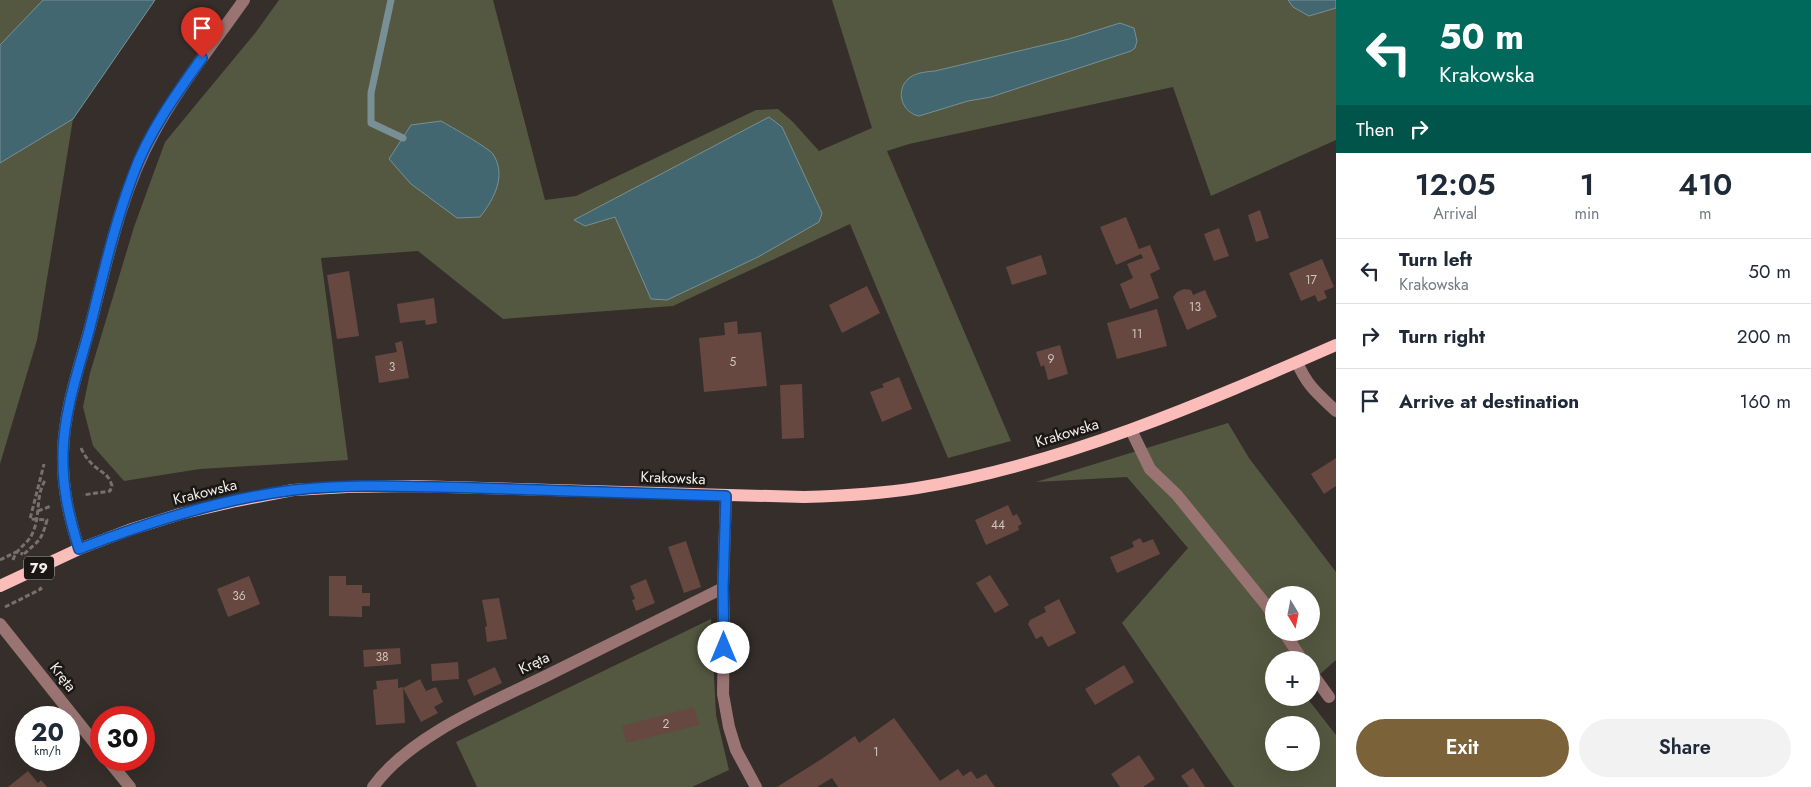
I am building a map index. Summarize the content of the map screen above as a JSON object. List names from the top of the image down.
{
  "streets": {
    "main road": ["Krakowska", "79"],
    "street": ["Kręta"]
  },
  "house_numbers": [
    "17",
    "13",
    "11",
    "9",
    "5",
    "3",
    "44",
    "36",
    "38",
    "2",
    "1"
  ],
  "north": "bottom",
  "page": {
    "turn": ["50 m", "Krakowska"],
    "then": "Then",
    "eta": [
      "12:05",
      "Arrival",
      "1",
      "min",
      "410",
      "m"
    ],
    "list": [
      {
        "name": "Turn left",
        "note": "Krakowska",
        "value": "50 m"
      },
      {
        "name": "Turn right",
        "value": "200 m"
      },
      {
        "name": "Arrive at destination",
        "value": "160 m"
      }
    ],
    "map_buttons": ["+", "−"],
    "speed": "20 km/h",
    "limit": "30",
    "buttons": ["Exit", "Share"]
  }
}
